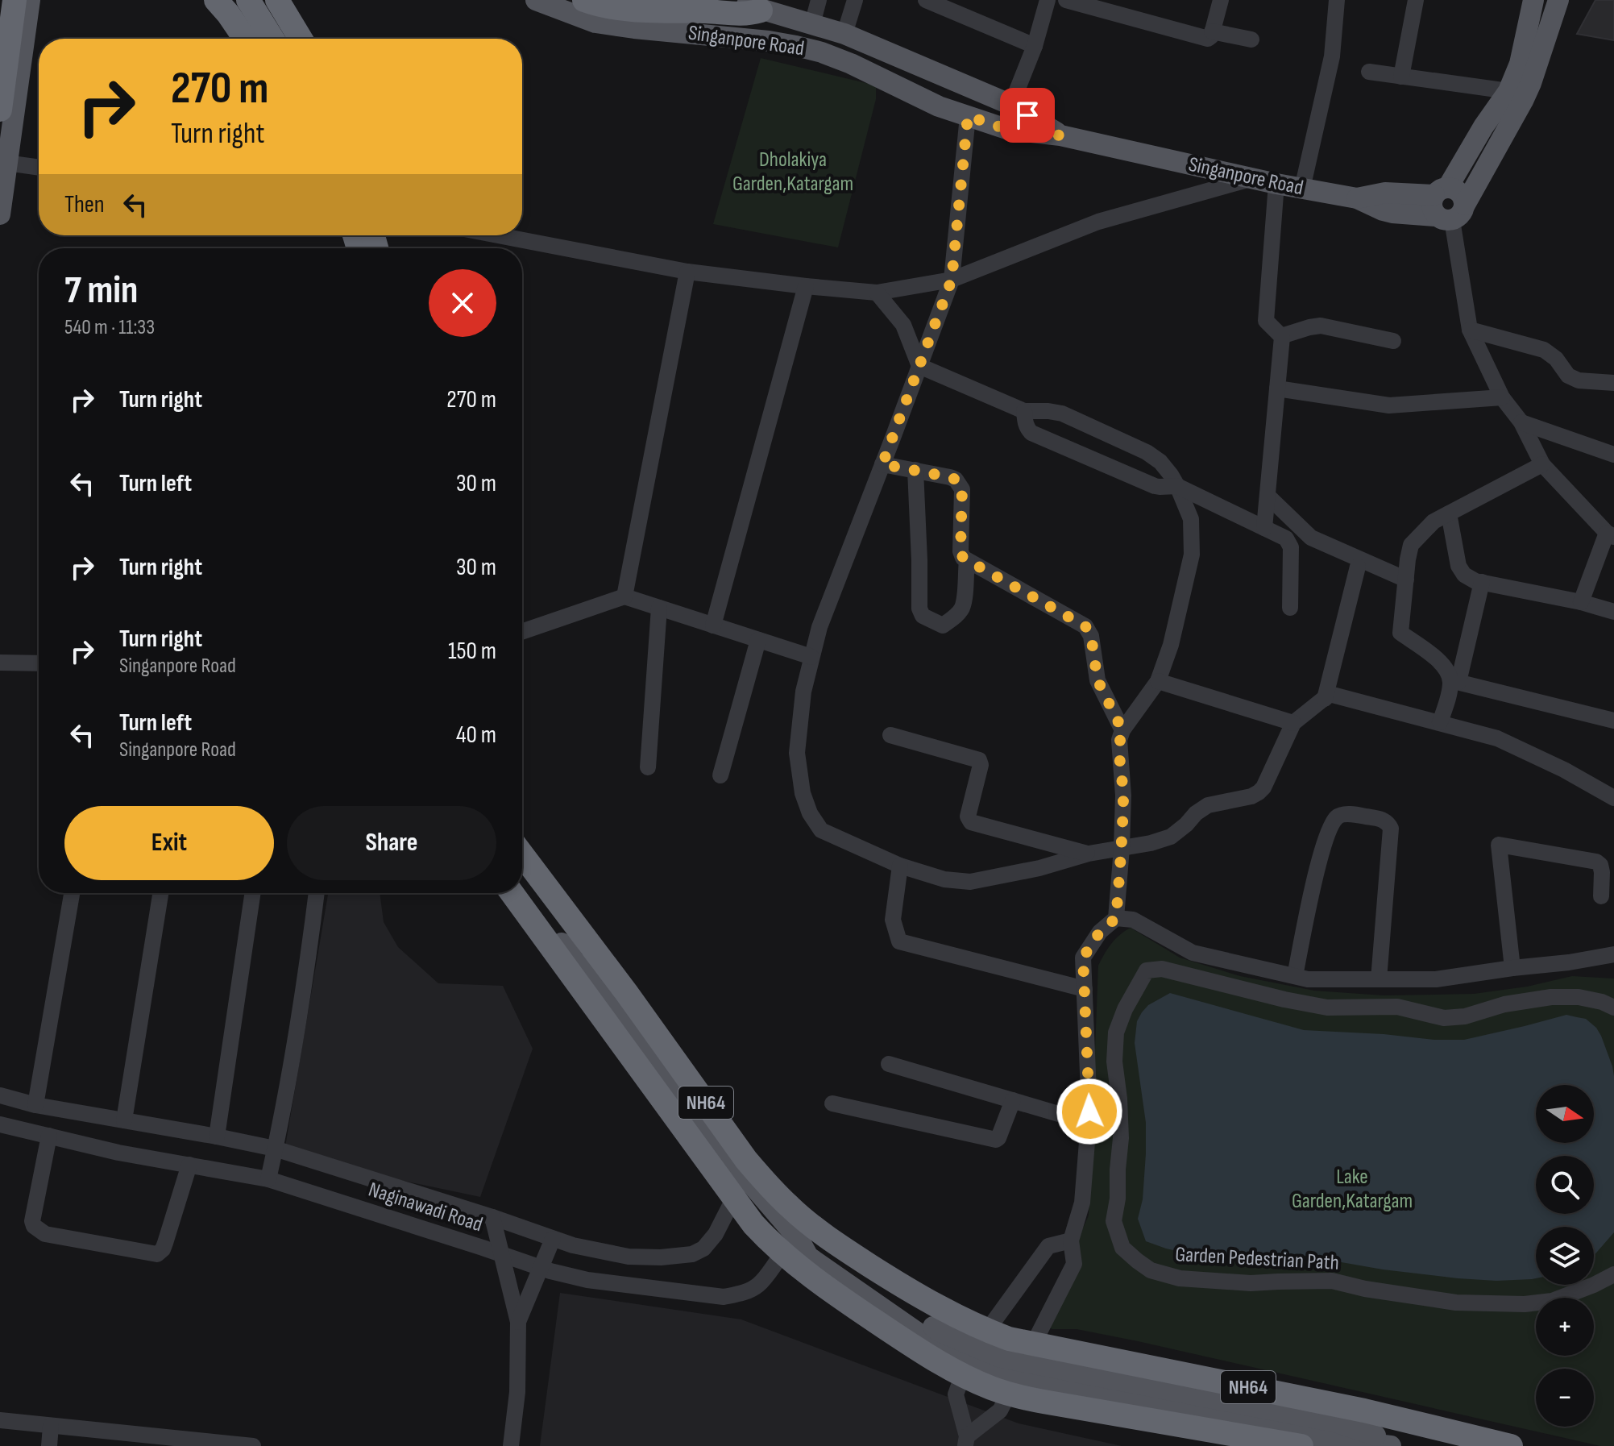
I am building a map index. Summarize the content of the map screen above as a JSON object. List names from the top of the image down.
{
  "streets": {
    "highway": ["NH64"],
    "main road": ["Singanpore Road"],
    "street": ["Naginawadi Road", "Garden Pedestrian Path"]
  },
  "crossings": [
    ["NH64", "Naginawadi Road"]
  ],
  "parks": ["Dholakiya Garden,Katargam", "Lake Garden,Katargam"],
  "north": "right",
  "page": {
    "turn": ["270 m", "Turn right"],
    "then": "Then",
    "heading": ["7 min", "540 m · 11:33"],
    "list": [
      {
        "name": "Turn right",
        "value": "270 m"
      },
      {
        "name": "Turn left",
        "value": "30 m"
      },
      {
        "name": "Turn right",
        "value": "30 m"
      },
      {
        "name": "Turn right",
        "note": "Singanpore Road",
        "value": "150 m"
      },
      {
        "name": "Turn left",
        "note": "Singanpore Road",
        "value": "40 m"
      }
    ],
    "buttons": ["Exit", "Share"],
    "map_buttons": ["+", "−"]
  }
}
